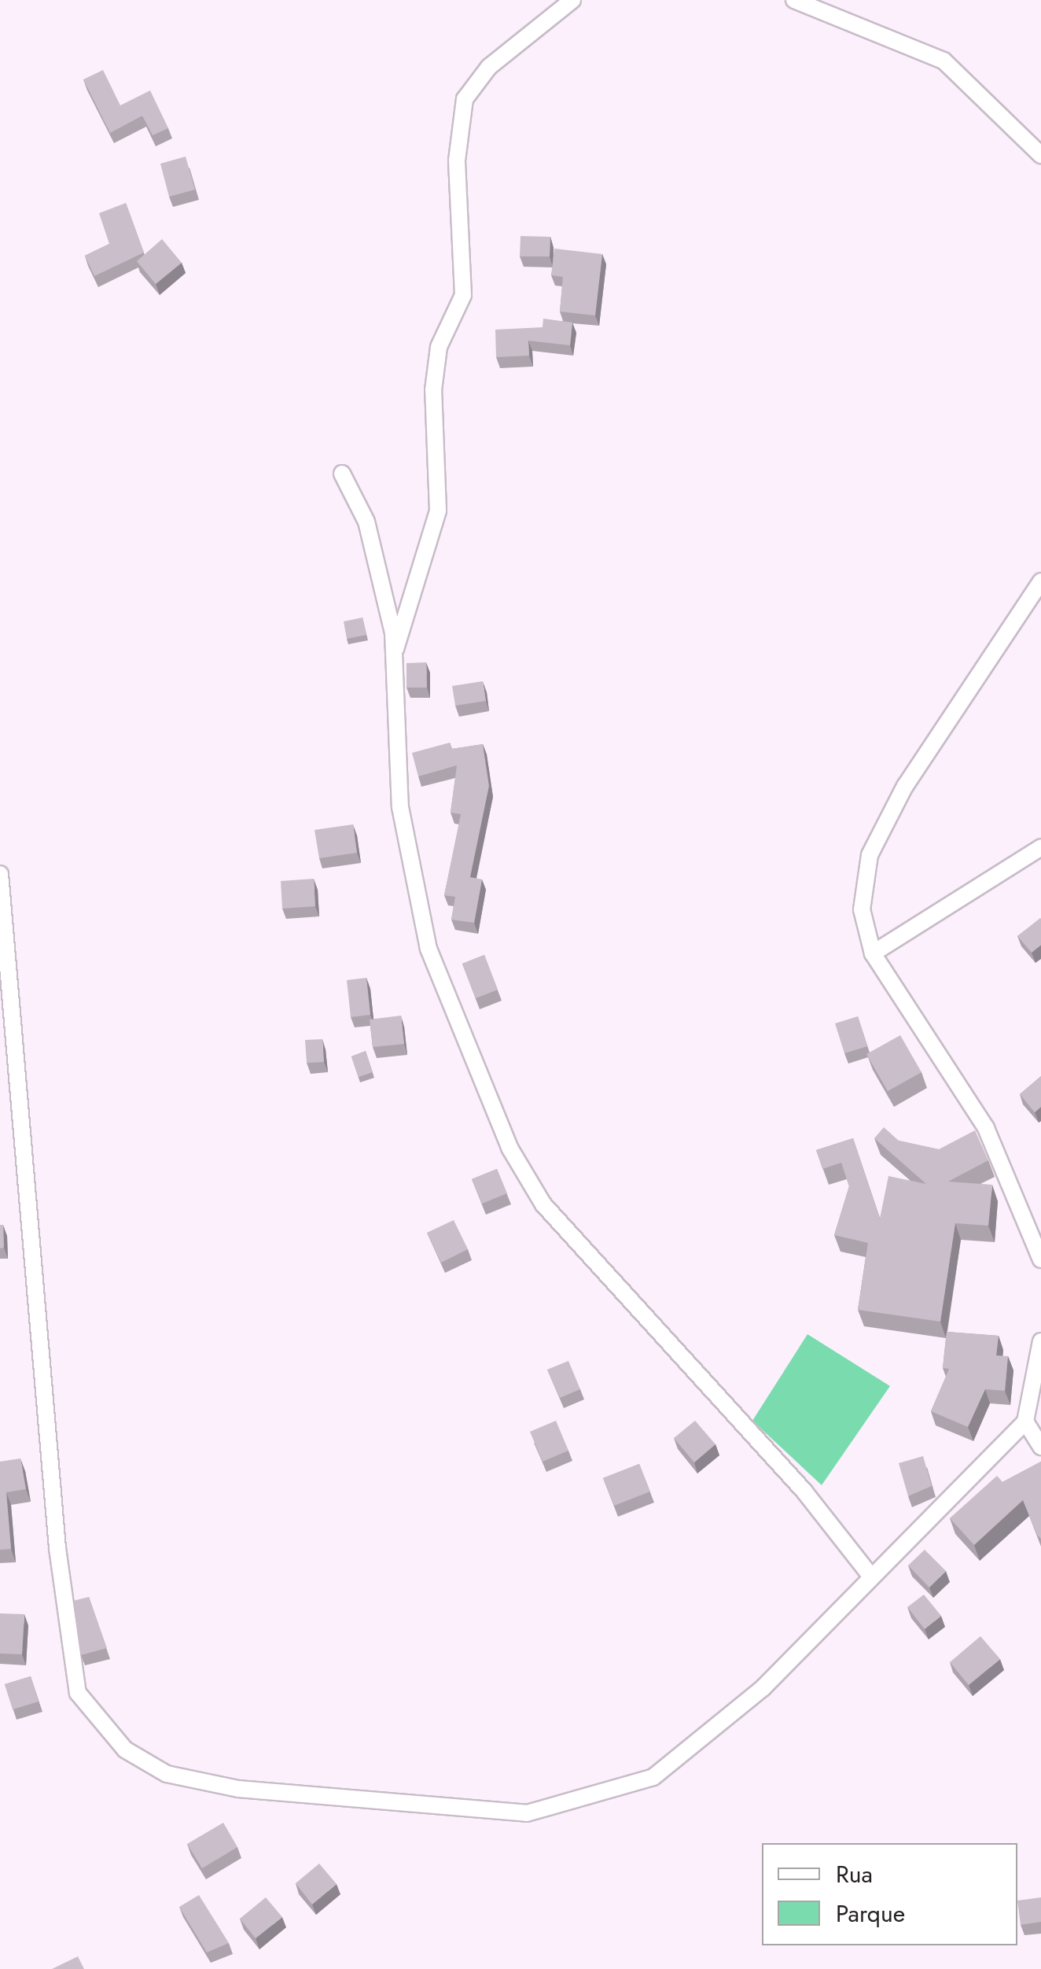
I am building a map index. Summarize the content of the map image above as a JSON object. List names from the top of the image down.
{
  "legend": ["Rua", "Parque"]
}
